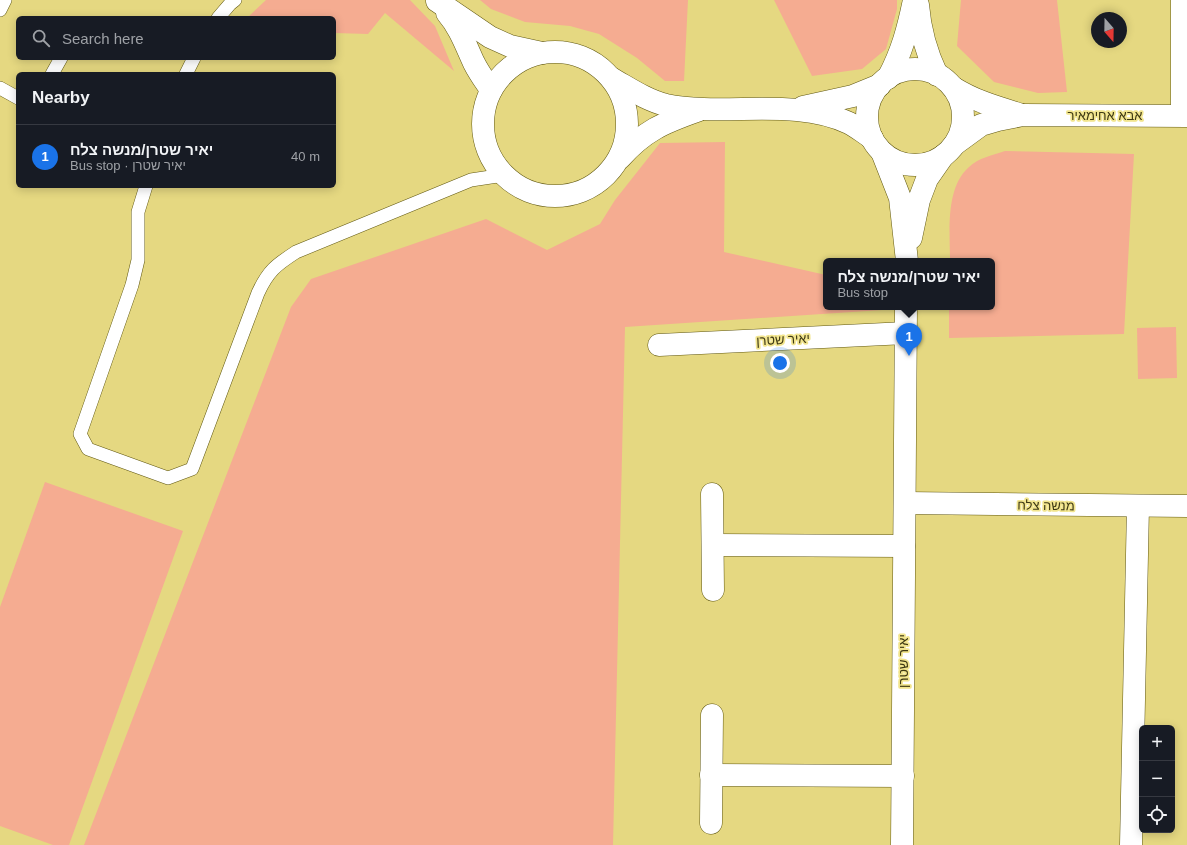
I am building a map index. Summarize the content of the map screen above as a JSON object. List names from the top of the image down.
{
  "streets": {
    "street": ["אבא אחימאיר", "יאיר שטרן", "מנשה צלח"]
  },
  "crossings": [
    ["יאיר שטרן", "מנשה צלח"]
  ],
  "north": "bottom",
  "page": {
    "search": "Search here",
    "heading": "Nearby",
    "list": [
      {
        "mark": "1",
        "name": "יאיר שטרן/מנשה צלח",
        "note": "Bus stop · יאיר שטרן",
        "value": "40 m"
      }
    ],
    "popup": ["יאיר שטרן/מנשה צלח", "Bus stop"],
    "pins": "1",
    "map_buttons": ["+", "−"]
  }
}
